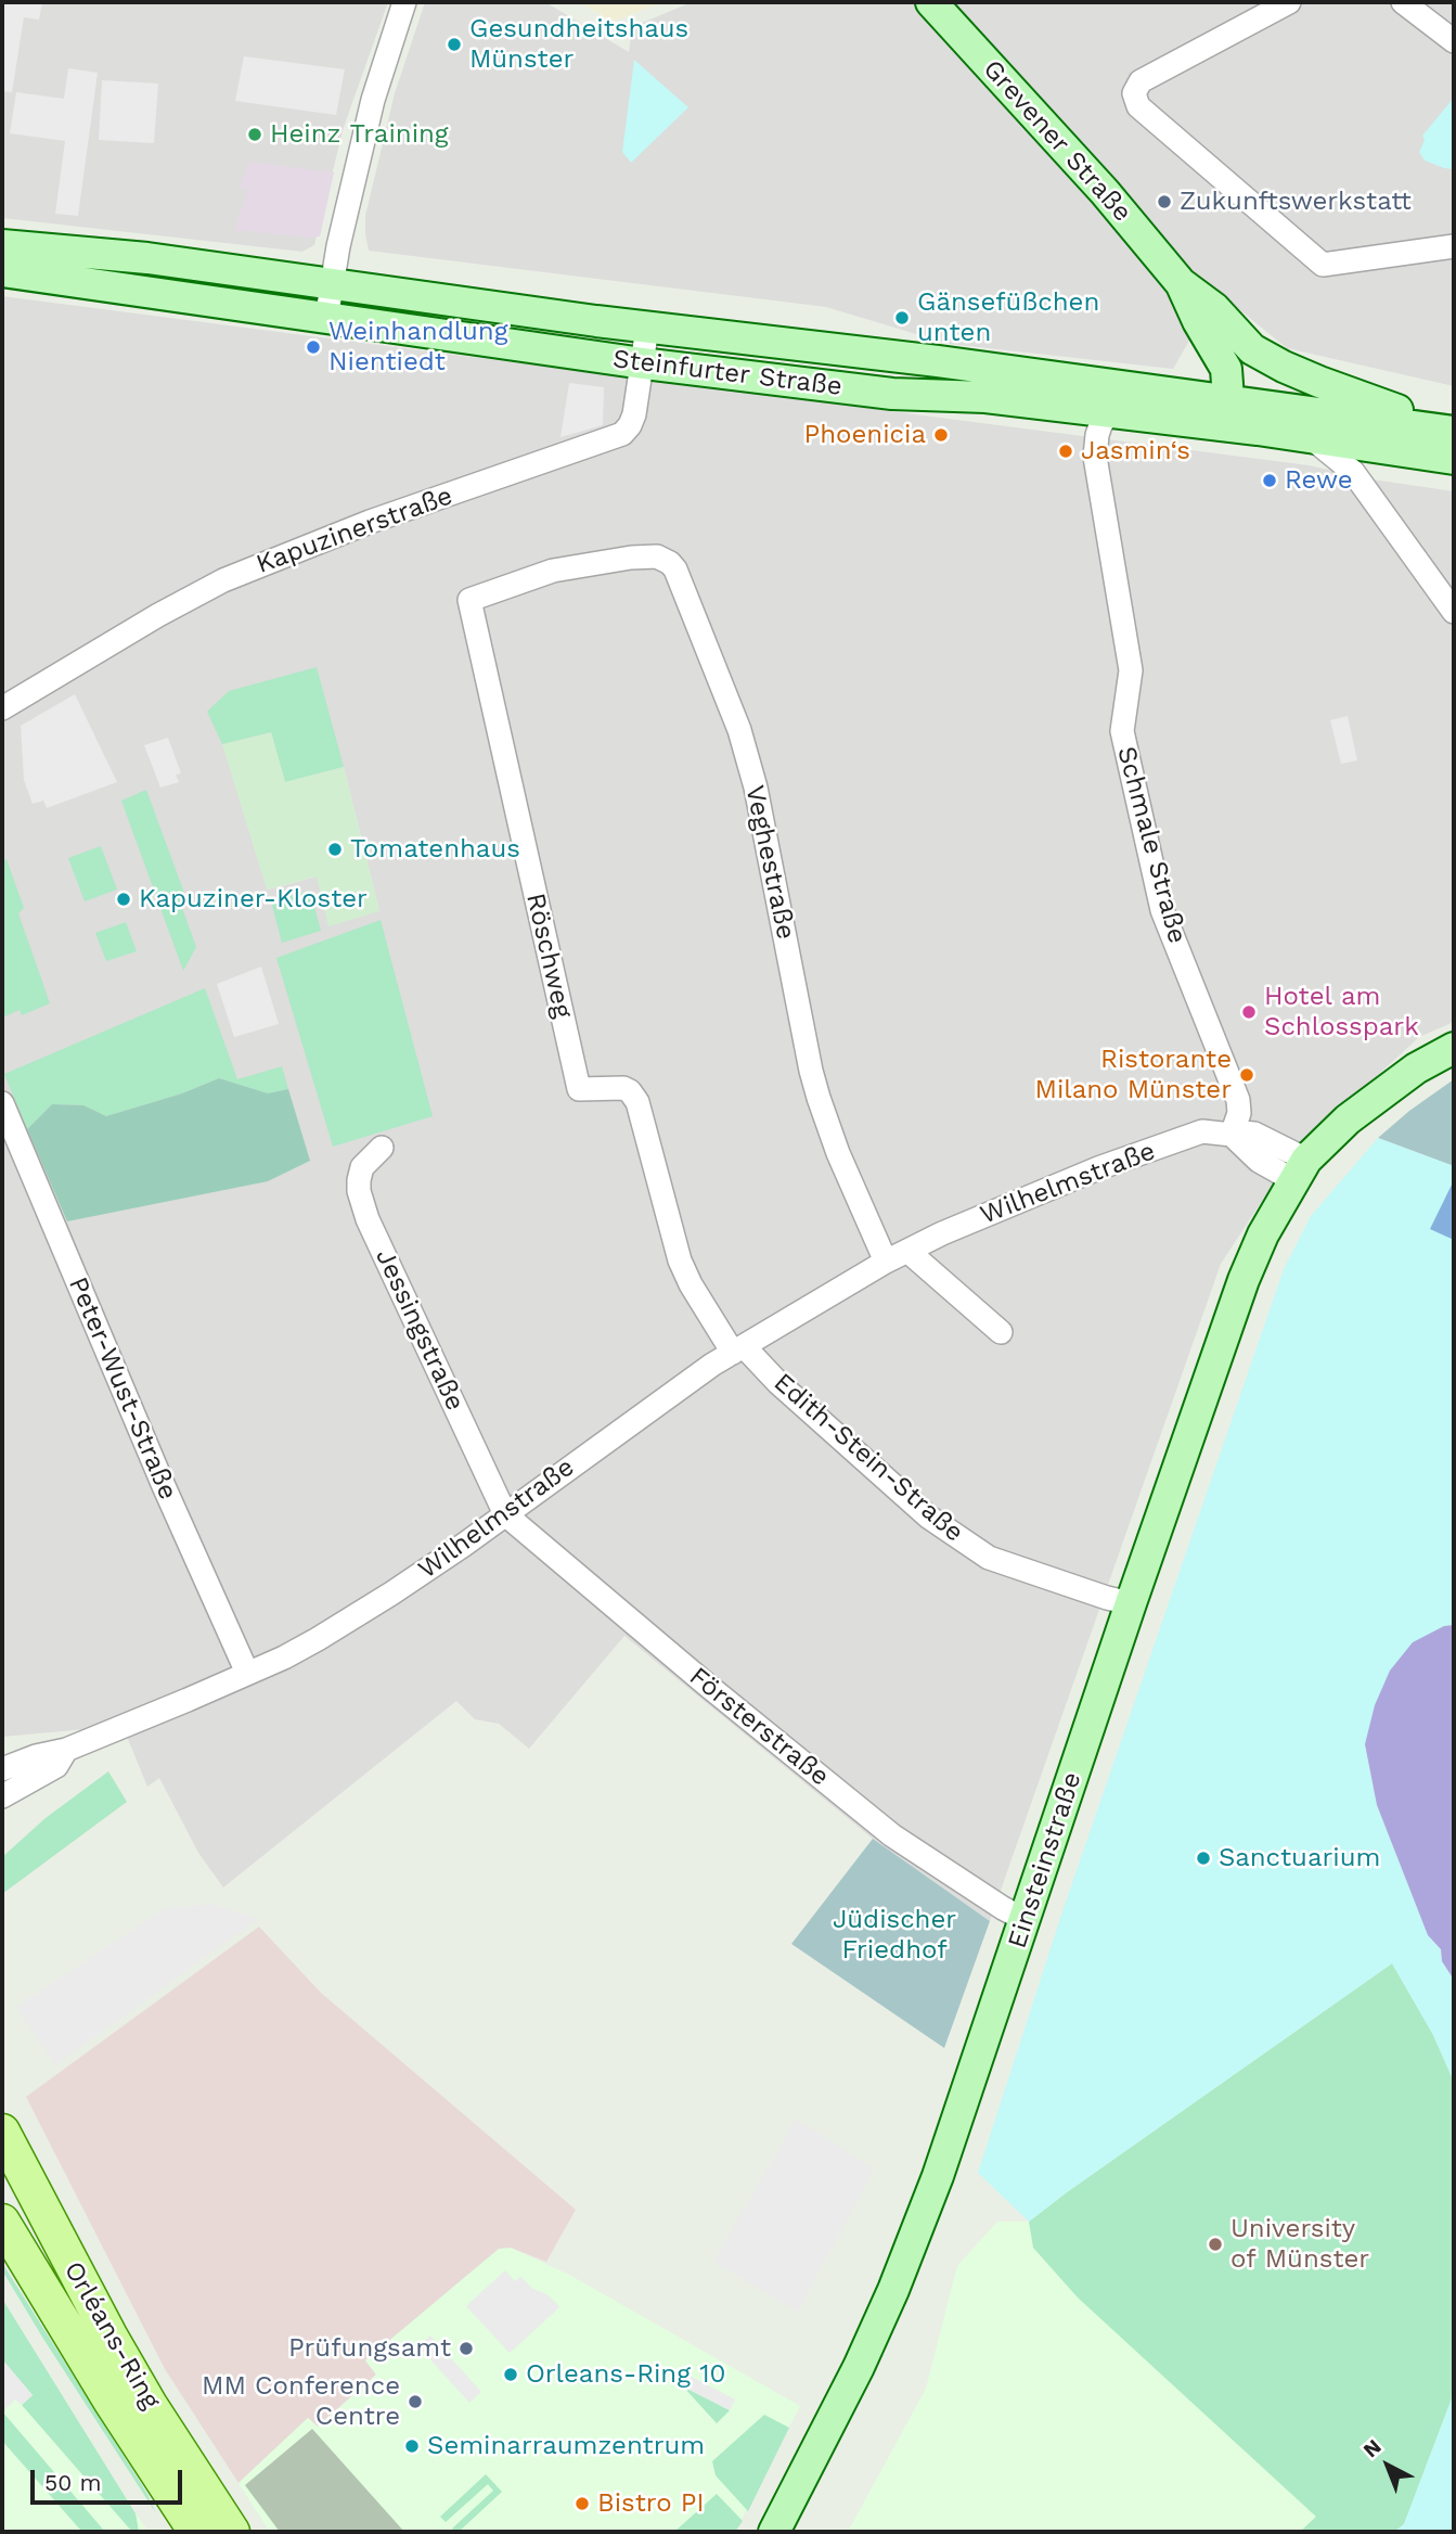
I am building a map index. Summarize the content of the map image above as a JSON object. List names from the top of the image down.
{
  "streets": {
    "main road": [
      "Grevener Straße",
      "Steinfurter Straße",
      "Einsteinstraße",
      "Orléans-Ring"
    ],
    "street": [
      "Kapuzinerstraße",
      "Schmale Straße",
      "Veghestraße",
      "Röschweg",
      "Wilhelmstraße",
      "Jessingstraße",
      "Peter-Wust-Straße",
      "Edith-Stein-Straße",
      "Försterstraße"
    ]
  },
  "crossings": [
    ["Grevener Straße", "Steinfurter Straße"],
    ["Steinfurter Straße", "Kapuzinerstraße"],
    ["Steinfurter Straße", "Schmale Straße"],
    ["Schmale Straße", "Wilhelmstraße"],
    ["Veghestraße", "Röschweg"],
    ["Veghestraße", "Wilhelmstraße"],
    ["Röschweg", "Wilhelmstraße"],
    ["Röschweg", "Edith-Stein-Straße"],
    ["Wilhelmstraße", "Jessingstraße"],
    ["Wilhelmstraße", "Peter-Wust-Straße"],
    ["Wilhelmstraße", "Edith-Stein-Straße"],
    ["Wilhelmstraße", "Försterstraße"],
    ["Wilhelmstraße", "Einsteinstraße"],
    ["Jessingstraße", "Försterstraße"],
    ["Edith-Stein-Straße", "Einsteinstraße"],
    ["Försterstraße", "Einsteinstraße"]
  ],
  "parks": ["Jüdischer Friedhof"],
  "places": [
    "Gesundheitshaus Münster",
    "Heinz Training",
    "Zukunftswerkstatt",
    "Gänsefüßchen unten",
    "Weinhandlung Nientiedt",
    "Phoenicia",
    "Jasmin‘s",
    "Rewe",
    "Tomatenhaus",
    "Kapuziner-Kloster",
    "Hotel am Schlosspark",
    "Ristorante Milano Münster",
    "Sanctuarium",
    "University of Münster",
    "Prüfungsamt",
    "Orleans-Ring 10",
    "MM Conference Centre",
    "Seminarraumzentrum",
    "Bistro PI"
  ],
  "scale_bar": "50 m",
  "north": "top left"
}
